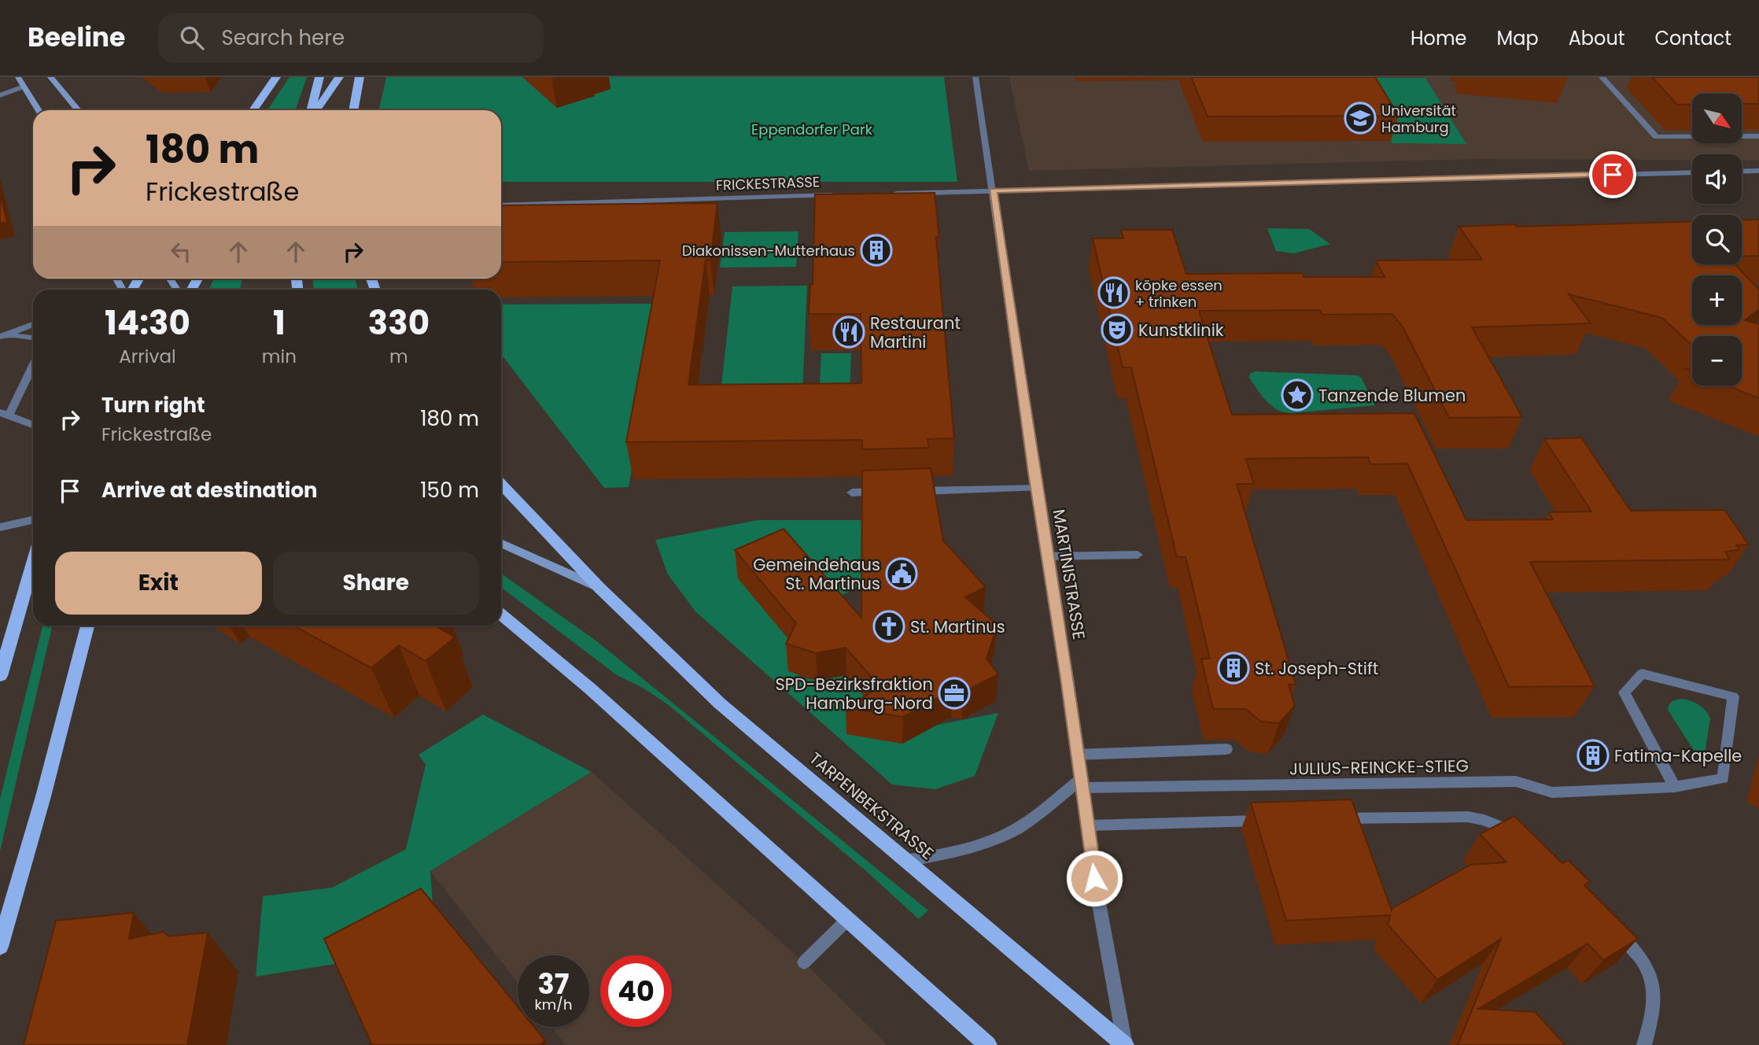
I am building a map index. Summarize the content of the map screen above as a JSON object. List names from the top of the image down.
{
  "streets": {
    "main road": ["TARPENBEKSTRASSE"],
    "street": ["FRICKESTRASSE", "MARTINISTRASSE", "JULIUS-REINCKE-STIEG"]
  },
  "crossings": [
    ["MARTINISTRASSE", "JULIUS-REINCKE-STIEG"],
    ["MARTINISTRASSE", "TARPENBEKSTRASSE"]
  ],
  "parks": ["Eppendorfer Park"],
  "places": {
    "school or university": ["Universität Hamburg"],
    "building": ["Diakonissen-Mutterhaus", "St. Joseph-Stift", "Fatima-Kapelle"],
    "restaurant": ["köpke essen + trinken", "Restaurant Martini"],
    "theatre": ["Kunstklinik"],
    "place": ["Tanzende Blumen"],
    "public building": ["Gemeindehaus St. Martinus"],
    "church": ["St. Martinus"],
    "office": ["SPD-Bezirksfraktion Hamburg-Nord"]
  },
  "north": "bottom right",
  "page": {
    "header": "Beeline",
    "search": "Search here",
    "nav": [
      "Home",
      "Map",
      "About",
      "Contact"
    ],
    "map_buttons": ["+", "−"],
    "turn": ["180 m", "Frickestraße"],
    "eta": [
      "14:30",
      "Arrival",
      "1",
      "min",
      "330",
      "m"
    ],
    "list": [
      {
        "name": "Turn right",
        "note": "Frickestraße",
        "value": "180 m"
      },
      {
        "name": "Arrive at destination",
        "value": "150 m"
      }
    ],
    "buttons": ["Exit", "Share"],
    "speed": "37 km/h",
    "limit": "40"
  }
}
